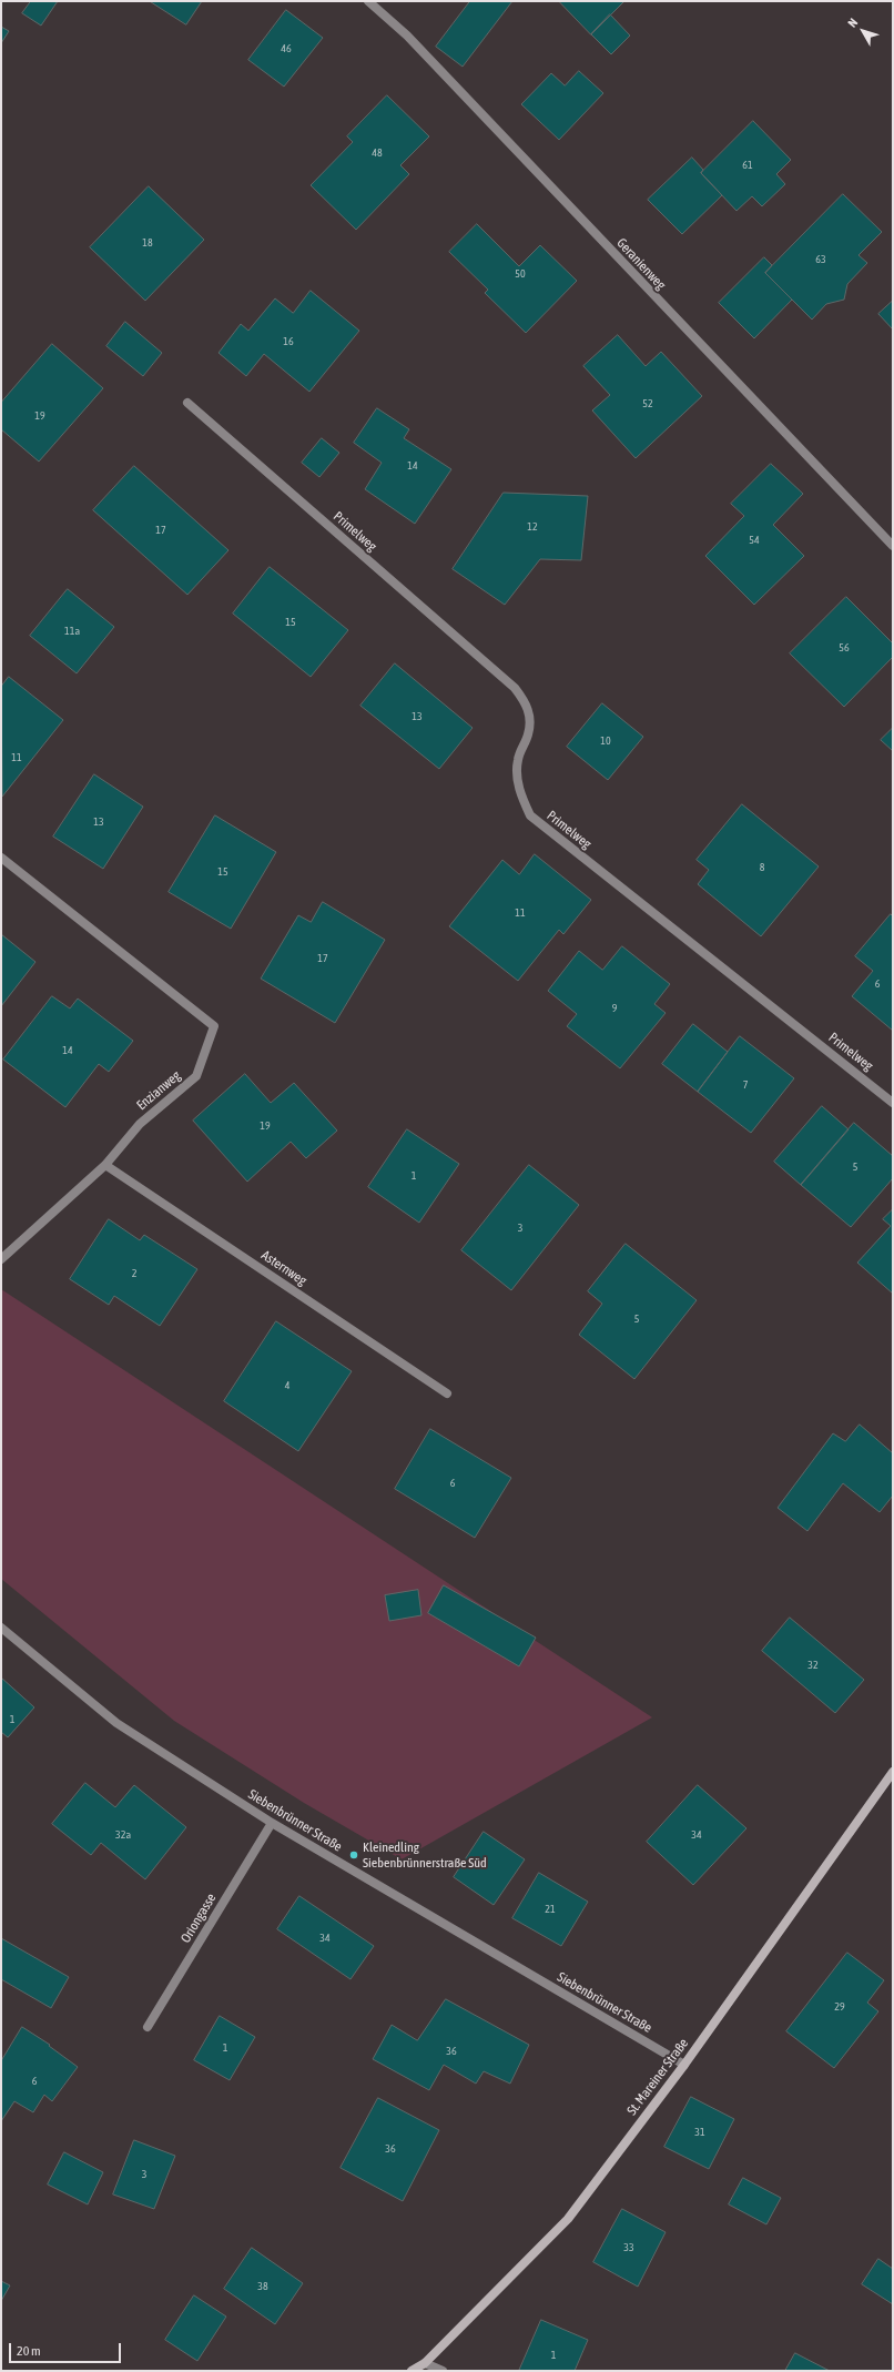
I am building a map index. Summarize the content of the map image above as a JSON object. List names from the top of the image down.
{
  "streets": {
    "street": [
      "Geranienweg",
      "Primelweg",
      "Enzianweg",
      "Asternweg",
      "Siebenbrünner Straße",
      "Oriongasse",
      "St. Mareiner Straße"
    ]
  },
  "crossings": [
    ["Enzianweg", "Asternweg"],
    ["Siebenbrünner Straße", "Oriongasse"],
    ["Siebenbrünner Straße", "St. Mareiner Straße"]
  ],
  "places": ["Kleinedling Siebenbrünnerstraße Süd"],
  "house_numbers": [
    "46",
    "48",
    "61",
    "18",
    "63",
    "50",
    "16",
    "52",
    "19",
    "14",
    "12",
    "17",
    "54",
    "15",
    "11a",
    "56",
    "13",
    "10",
    "11",
    "13",
    "8",
    "15",
    "11",
    "17",
    "6",
    "9",
    "14",
    "7",
    "19",
    "5",
    "1",
    "3",
    "2",
    "5",
    "4",
    "6",
    "32",
    "1",
    "32a",
    "34",
    "21",
    "34",
    "29",
    "1",
    "36",
    "6",
    "31",
    "36",
    "3",
    "33",
    "38",
    "1"
  ],
  "scale_bar": "20 m",
  "north": "top left"
}
